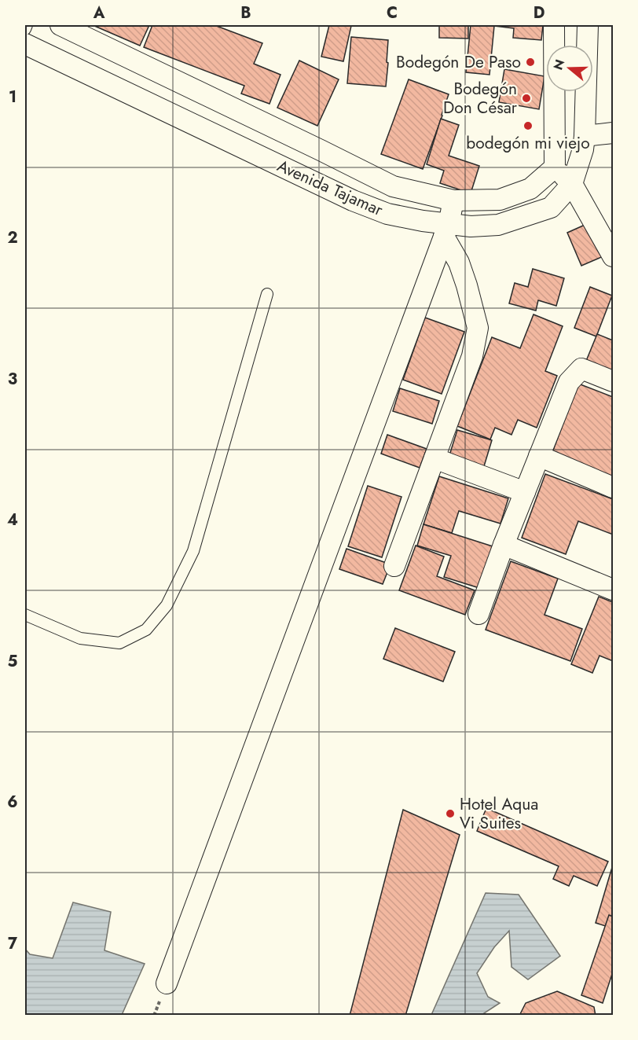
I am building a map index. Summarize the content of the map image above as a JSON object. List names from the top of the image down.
{
  "streets": {
    "street": ["Avenida Tajamar"]
  },
  "places": [
    "Bodegón De Paso",
    "Bodegón Don César",
    "bodegón mi viejo",
    "Hotel Aqua Vi Suites"
  ],
  "north": "left",
  "grid": {
    "columns": [
      "A",
      "B",
      "C",
      "D"
    ],
    "rows": [
      "1",
      "2",
      "3",
      "4",
      "5",
      "6",
      "7"
    ]
  }
}
